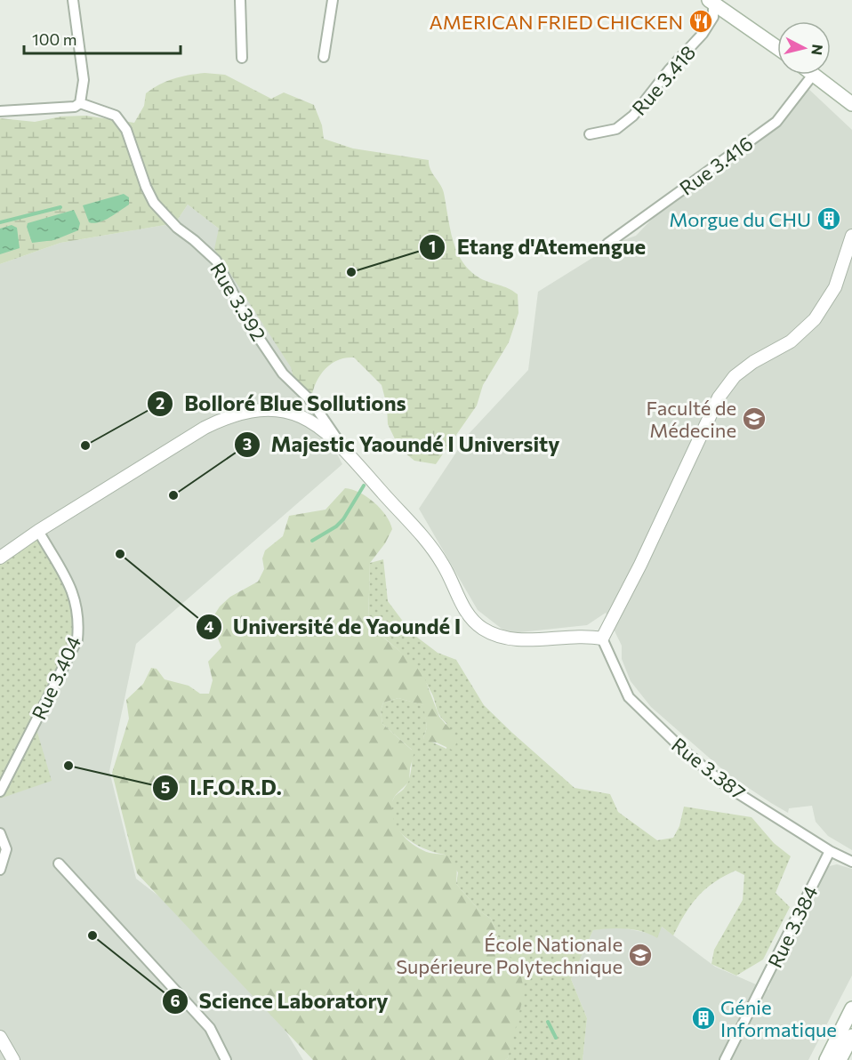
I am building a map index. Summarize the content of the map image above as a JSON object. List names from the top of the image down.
{
  "streets": {
    "street": [
      "Rue 3.418",
      "Rue 3.416",
      "Rue 3.392",
      "Rue 3.404",
      "Rue 3.387",
      "Rue 3.384"
    ]
  },
  "crossings": [
    ["Rue 3.387", "Rue 3.384"]
  ],
  "places": {
    "restaurant": ["AMERICAN FRIED CHICKEN"],
    "building": ["Morgue du CHU", "Génie Informatique"],
    "other": [
      "Etang d'Atemengue",
      "Bolloré Blue Sollutions",
      "Majestic Yaoundé I University",
      "Université de Yaoundé I",
      "I.F.O.R.D.",
      "Science Laboratory"
    ],
    "school or university": ["Faculté de Médecine", "École Nationale Supérieure Polytechnique"]
  },
  "scale_bar": "100 m",
  "north": "right"
}
